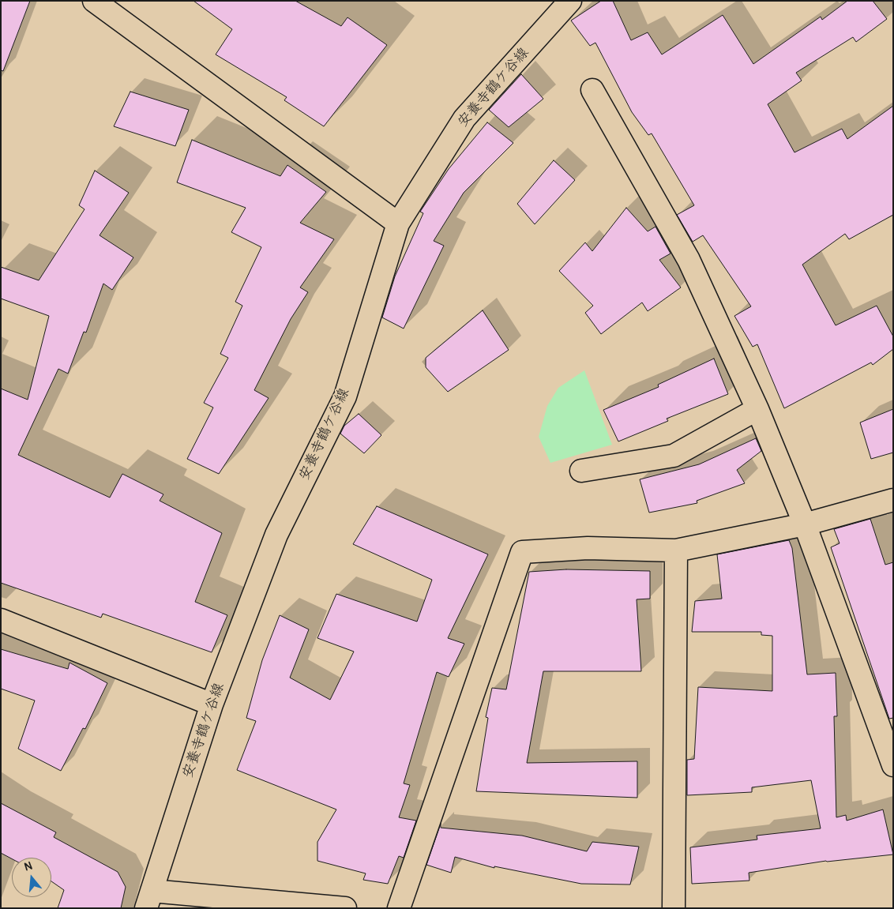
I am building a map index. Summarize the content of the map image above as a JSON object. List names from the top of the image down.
{
  "streets": {
    "street": ["安養寺鶴ケ谷線"]
  },
  "north": "top"
}
